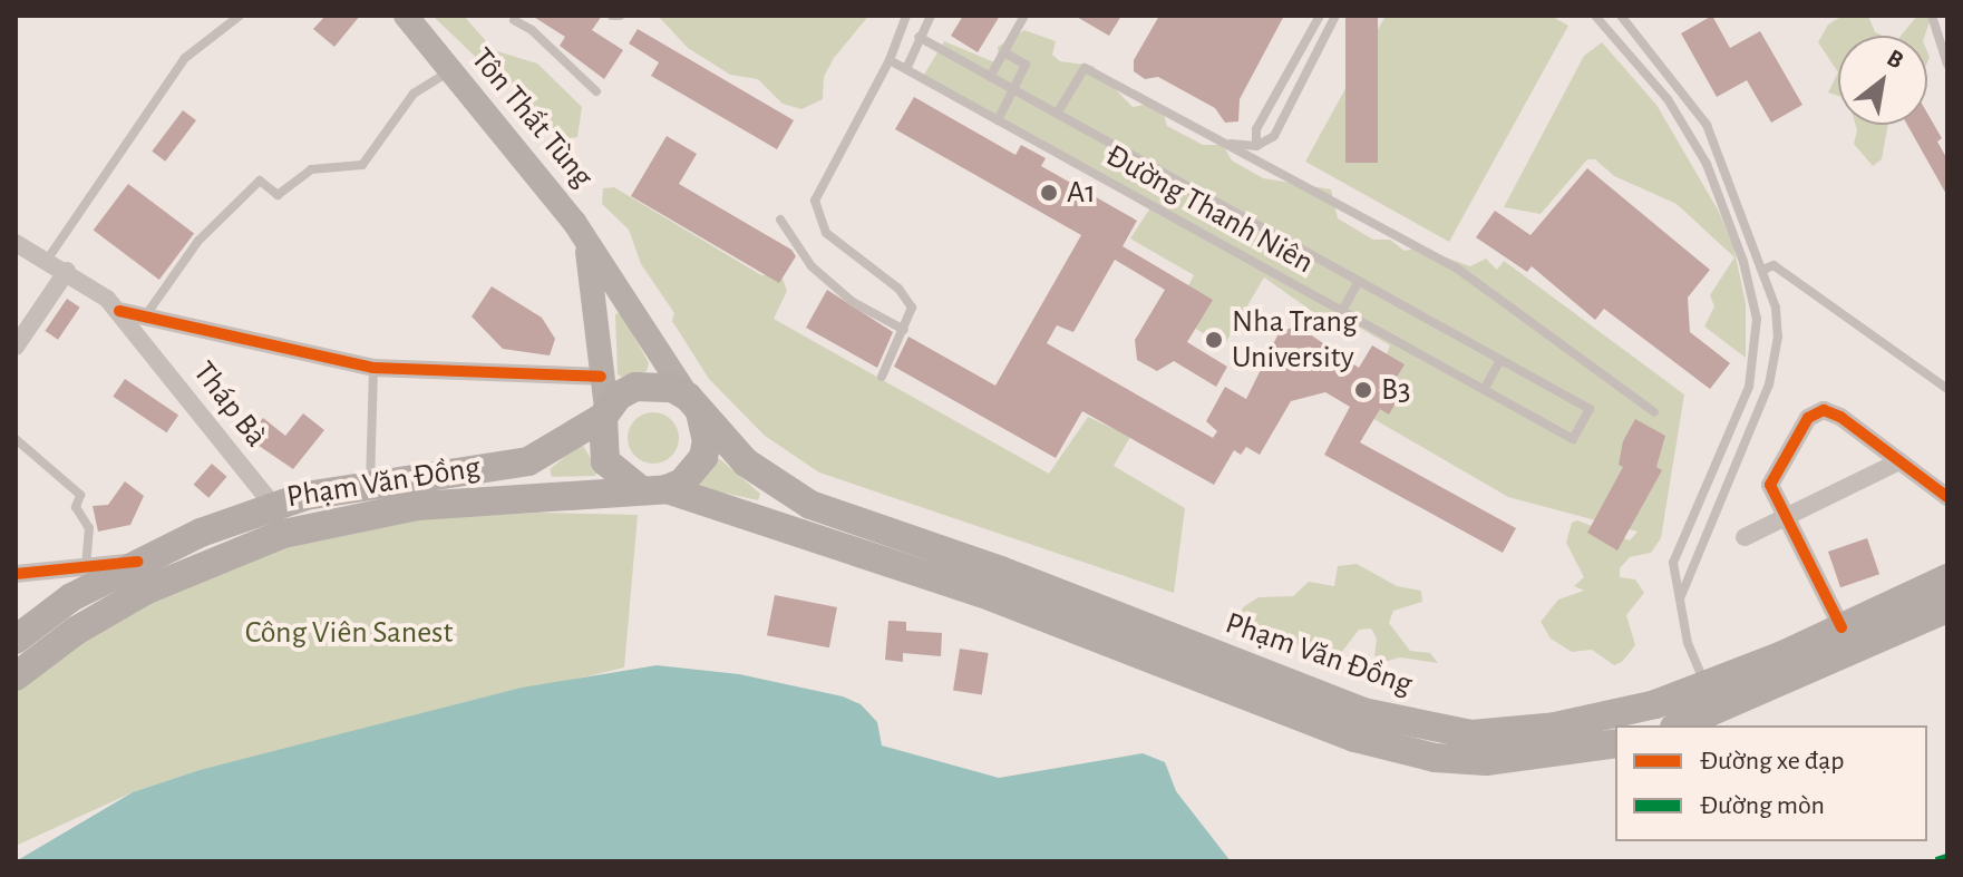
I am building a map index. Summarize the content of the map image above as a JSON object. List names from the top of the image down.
{
  "streets": {
    "main road": ["Tôn Thất Tùng", "Phạm Văn Đồng"],
    "street": ["Tháp Bà"],
    "lane": ["Đường Thanh Niên"]
  },
  "crossings": [
    ["Tôn Thất Tùng", "Phạm Văn Đồng"],
    ["Tháp Bà", "Phạm Văn Đồng"]
  ],
  "parks": ["Công Viên Sanest"],
  "places": ["A1", "Nha Trang University", "B3"],
  "legend": ["Đường xe đạp", "Đường mòn"],
  "north": "top right"
}
